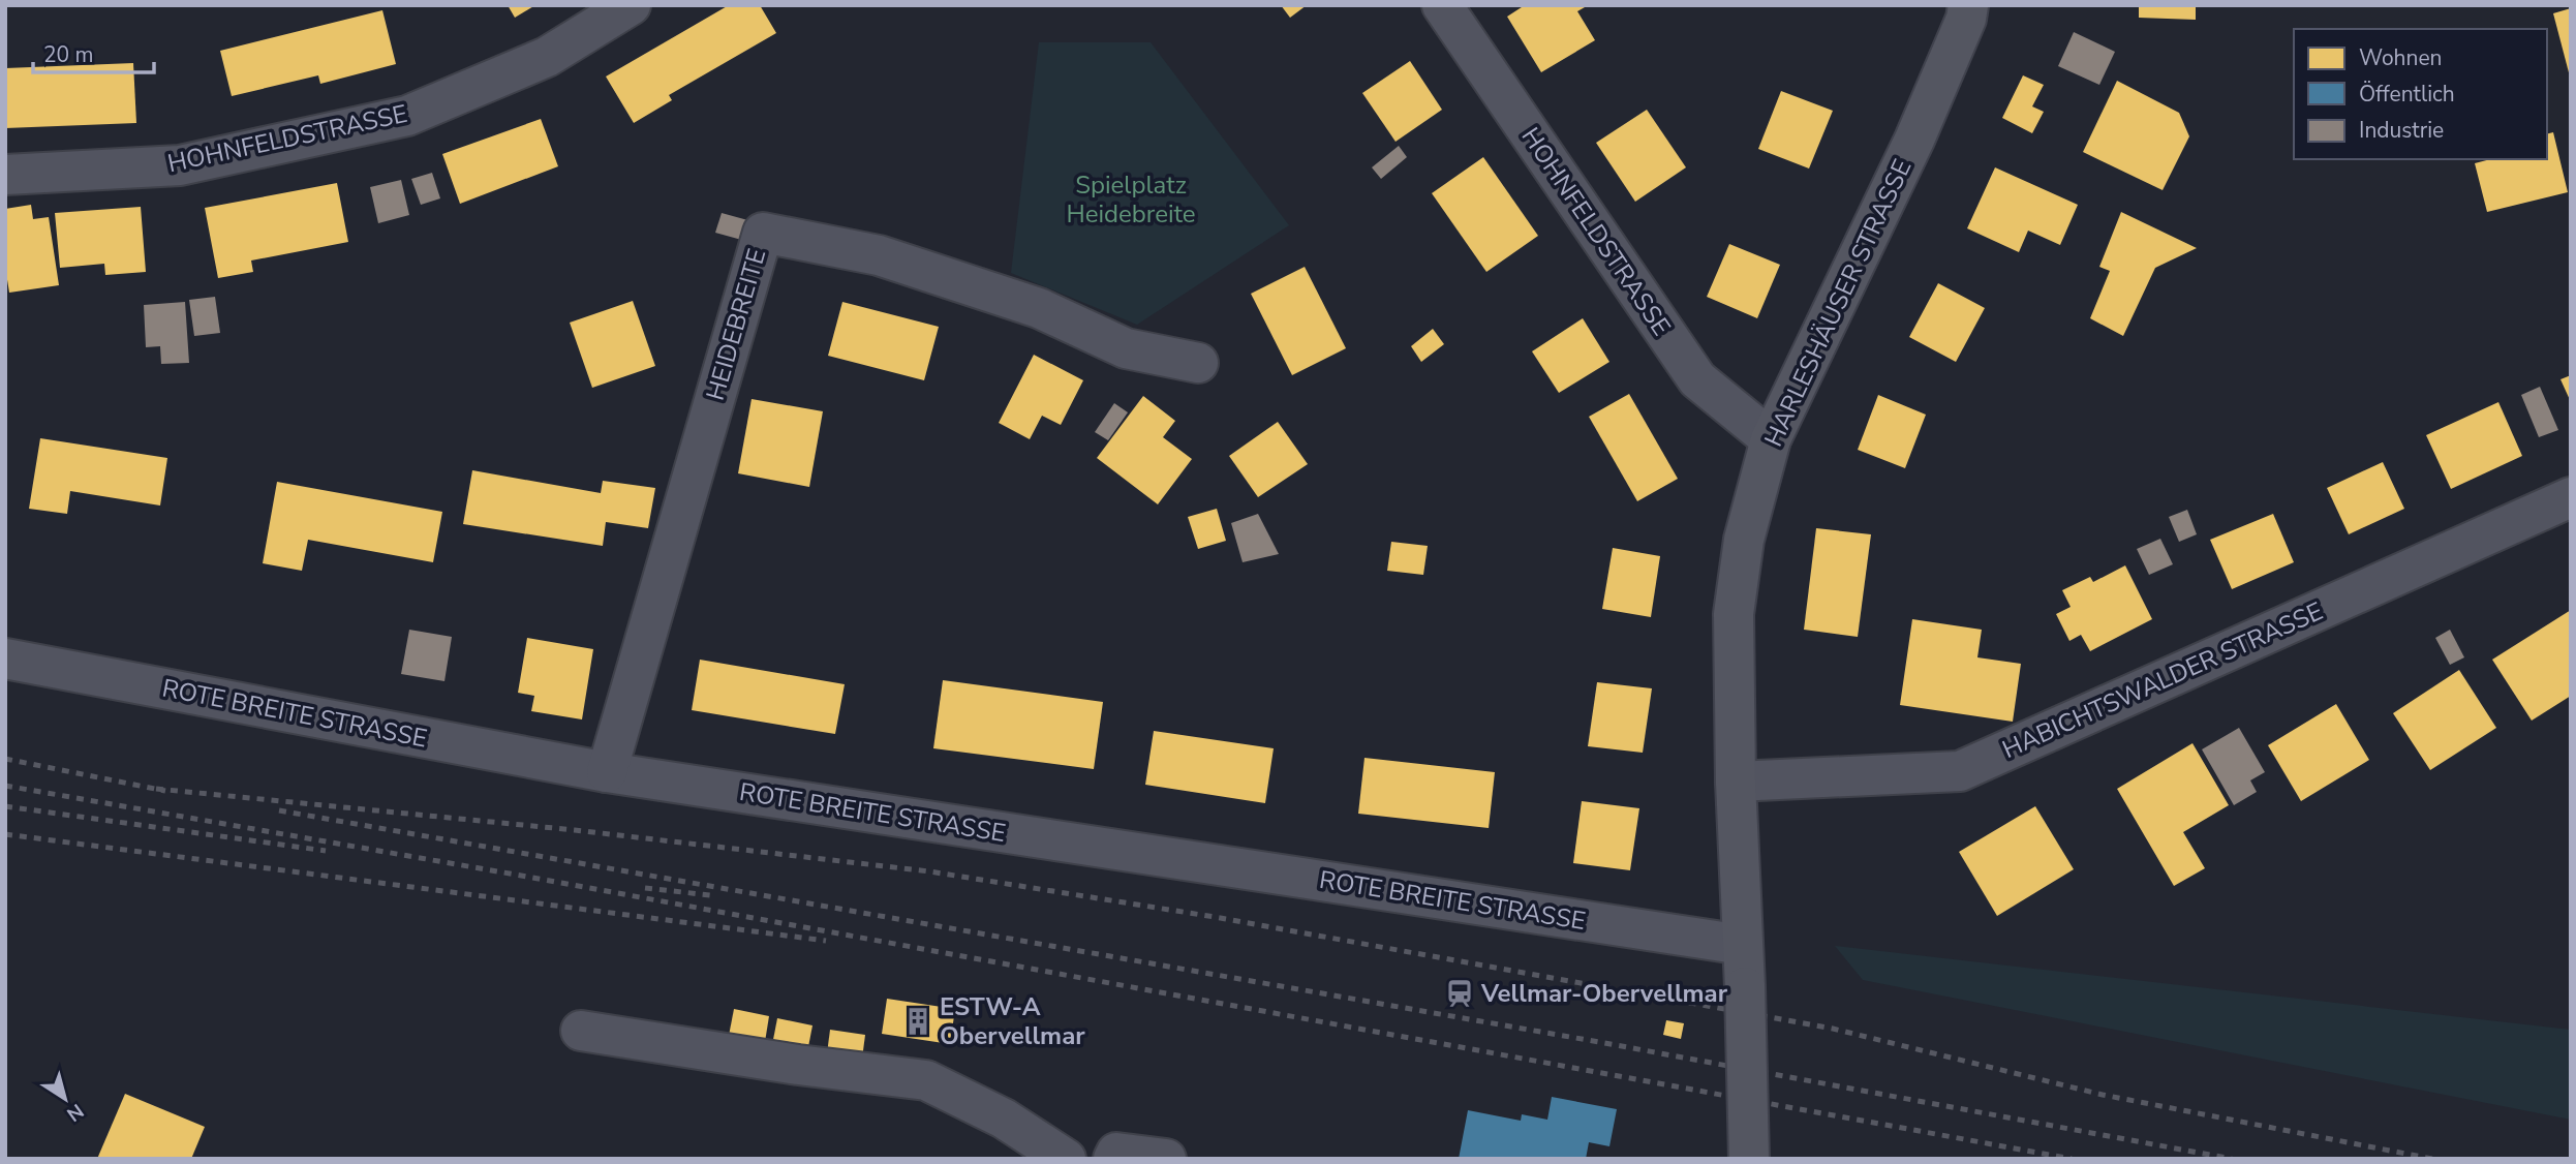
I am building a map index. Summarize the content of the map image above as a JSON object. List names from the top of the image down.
{
  "streets": {
    "main road": ["HARLESHÄUSER STRASSE"],
    "street": [
      "HOHNFELDSTRASSE",
      "HEIDEBREITE",
      "HABICHTSWALDER STRASSE",
      "ROTE BREITE STRASSE"
    ]
  },
  "crossings": [
    ["HOHNFELDSTRASSE", "HARLESHÄUSER STRASSE"],
    ["HARLESHÄUSER STRASSE", "HABICHTSWALDER STRASSE"],
    ["HARLESHÄUSER STRASSE", "ROTE BREITE STRASSE"],
    ["HEIDEBREITE", "ROTE BREITE STRASSE"]
  ],
  "parks": ["Spielplatz Heidebreite"],
  "places": {
    "station": ["Vellmar-Obervellmar"],
    "building": ["ESTW-A Obervellmar"]
  },
  "legend": ["Wohnen", "Öffentlich", "Industrie"],
  "scale_bar": "20 m",
  "north": "bottom right"
}
